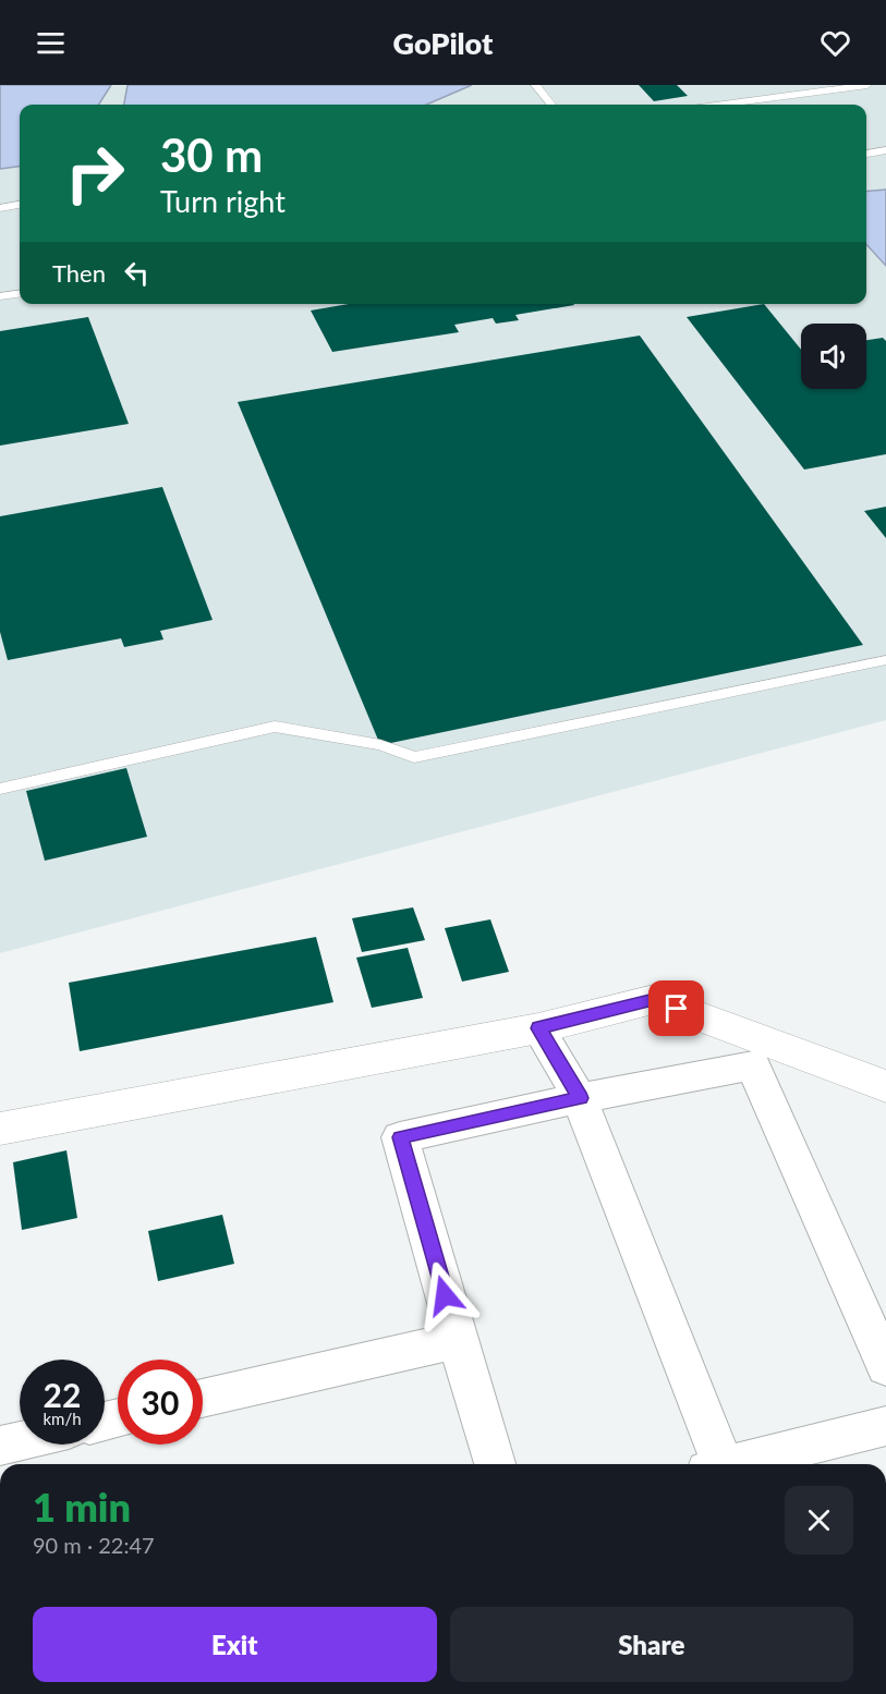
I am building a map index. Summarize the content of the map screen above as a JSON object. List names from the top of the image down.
{
  "page": {
    "header": "GoPilot",
    "turn": ["30 m", "Turn right"],
    "then": "Then",
    "speed": "22 km/h",
    "limit": "30",
    "heading": ["1 min", "90 m · 22:47"],
    "buttons": ["Exit", "Share"]
  }
}
